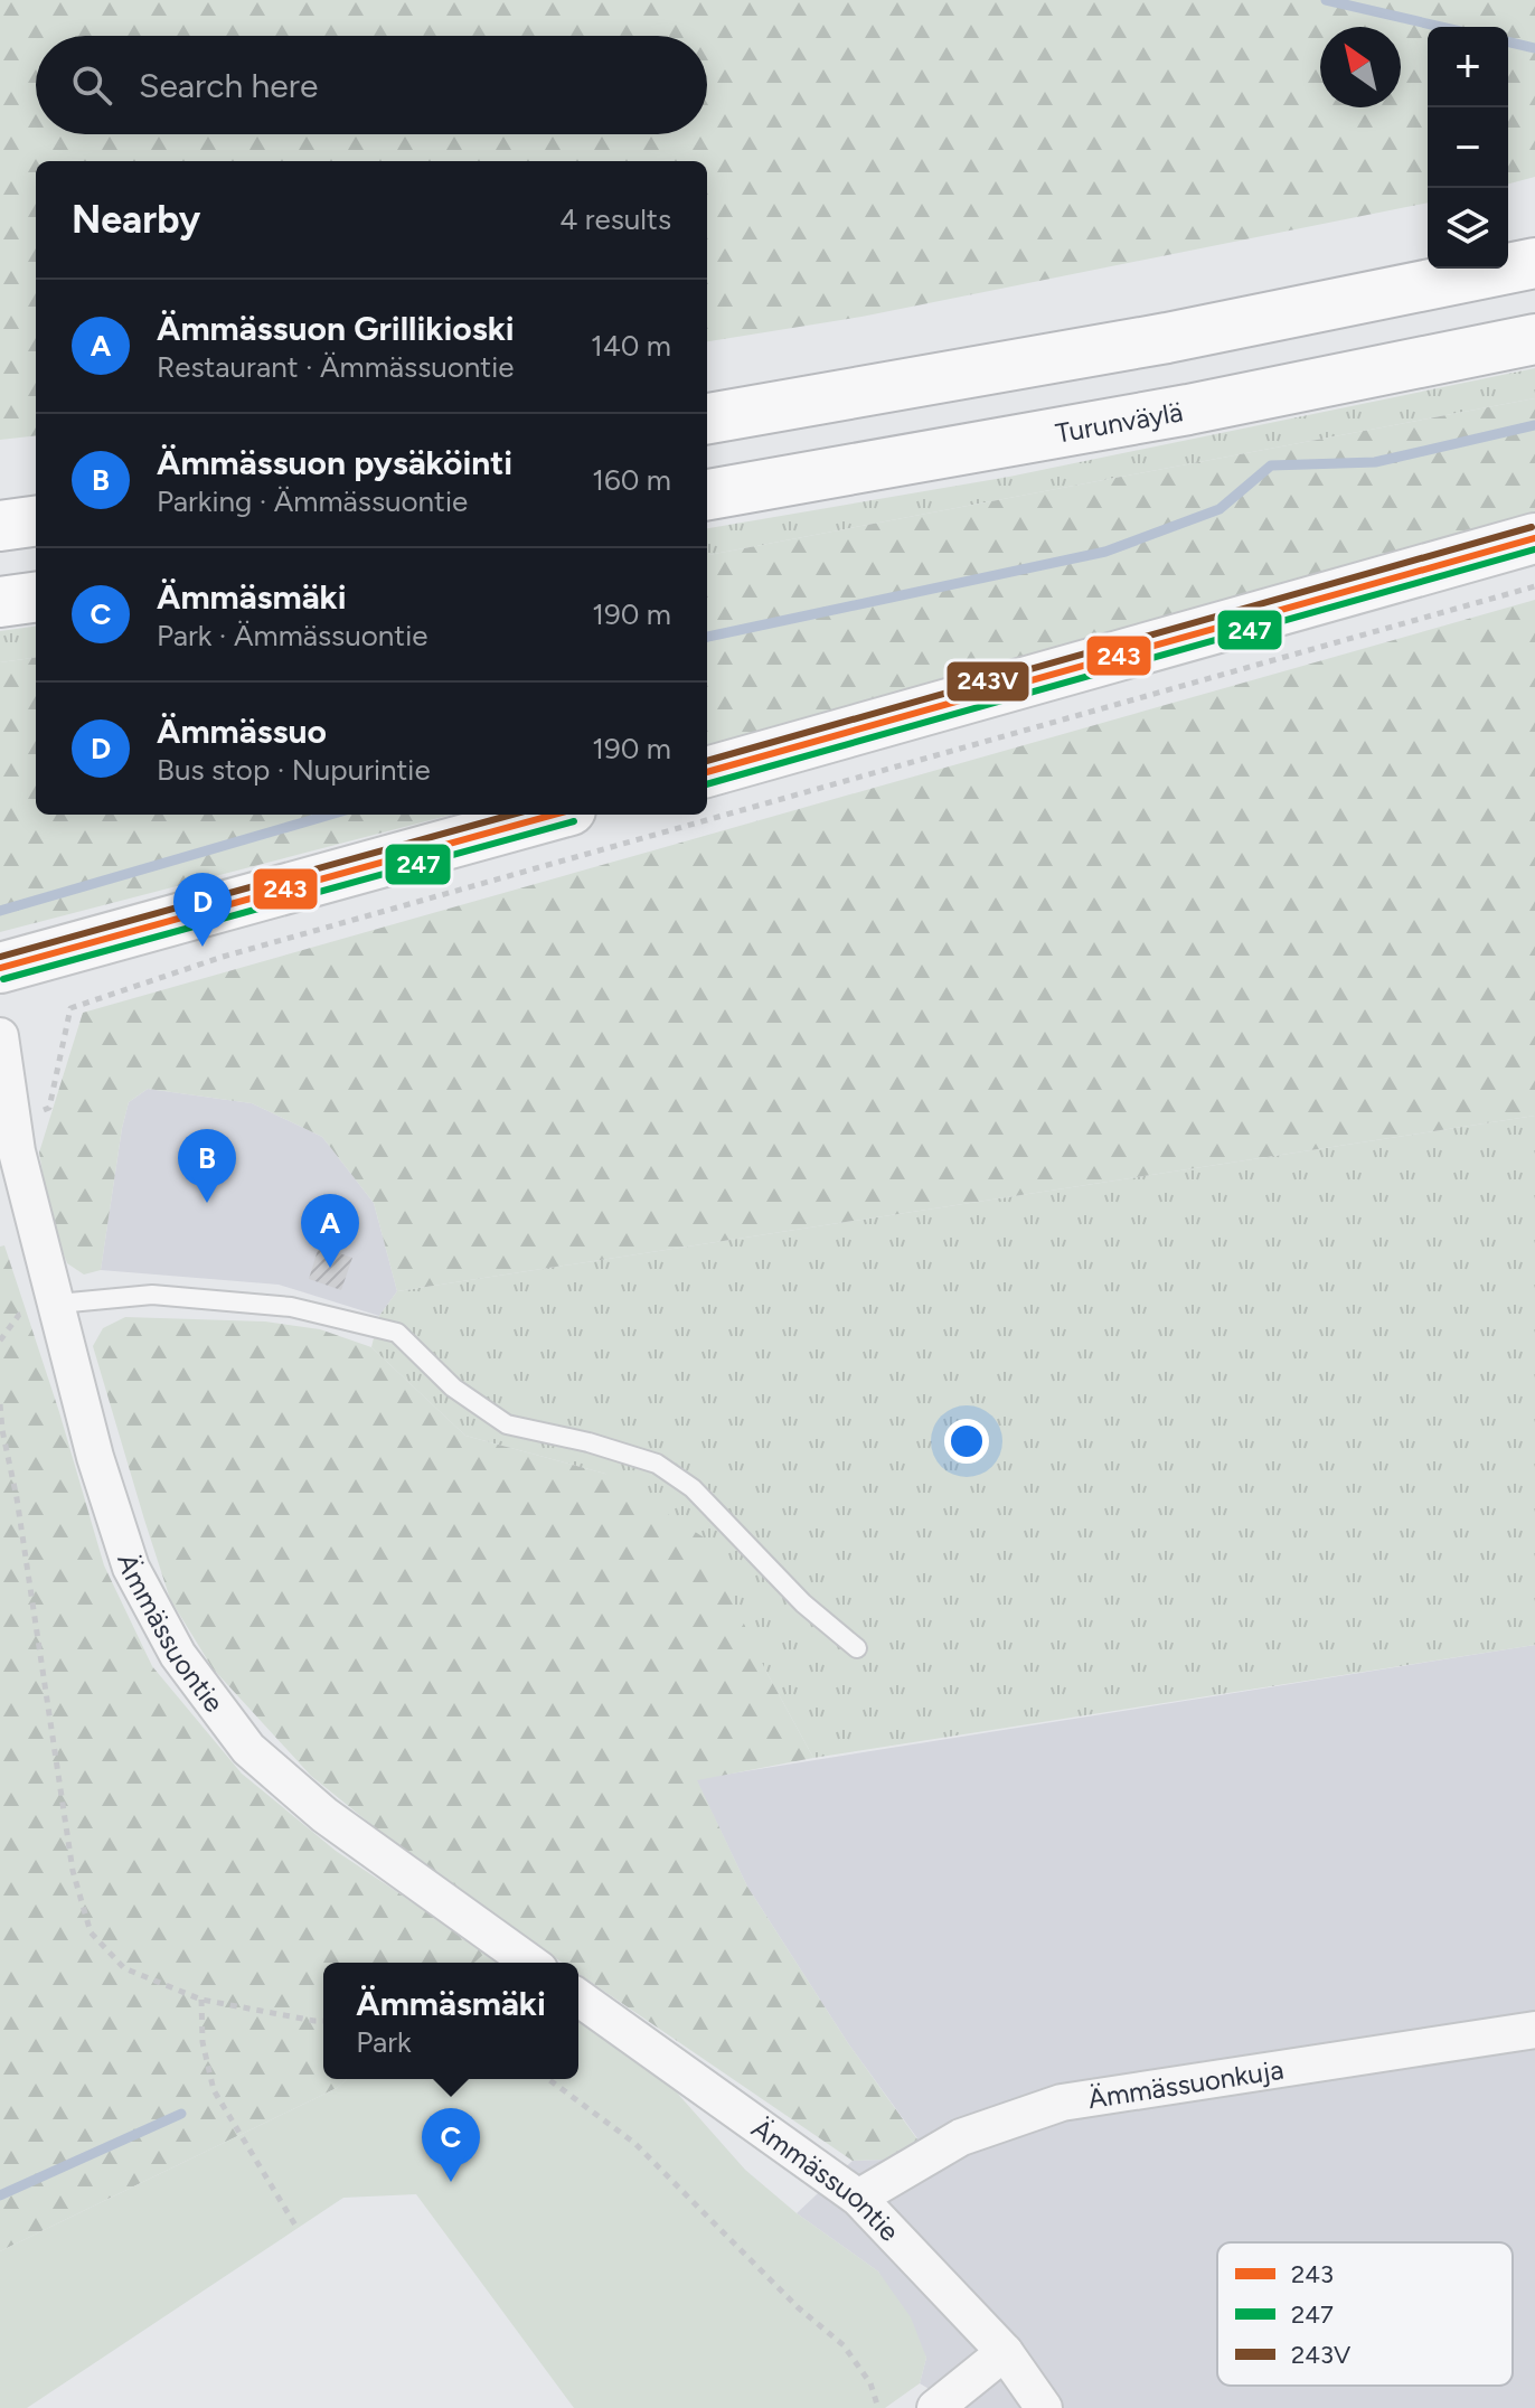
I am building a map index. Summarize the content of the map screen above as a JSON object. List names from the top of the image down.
{
  "streets": {
    "main road": ["Turunväylä"],
    "street": ["Ämmässuontie", "Ämmässuonkuja"]
  },
  "crossings": [
    ["Ämmässuontie", "Ämmässuonkuja"]
  ],
  "lines": ["transit line 243V", "transit line 243", "transit line 247"],
  "legend": ["243", "247", "243V"],
  "north": "top left",
  "page": {
    "map_buttons": ["+", "−"],
    "search": "Search here",
    "heading": ["Nearby", "4 results"],
    "list": [
      {
        "mark": "A",
        "name": "Ämmässuon Grillikioski",
        "note": "Restaurant · Ämmässuontie",
        "value": "140 m"
      },
      {
        "mark": "B",
        "name": "Ämmässuon pysäköinti",
        "note": "Parking · Ämmässuontie",
        "value": "160 m"
      },
      {
        "mark": "C",
        "name": "Ämmäsmäki",
        "note": "Park · Ämmässuontie",
        "value": "190 m"
      },
      {
        "mark": "D",
        "name": "Ämmässuo",
        "note": "Bus stop · Nupurintie",
        "value": "190 m"
      }
    ],
    "pins": [
      "D",
      "B",
      "A",
      "C"
    ],
    "popup": ["Ämmäsmäki", "Park"]
  }
}
